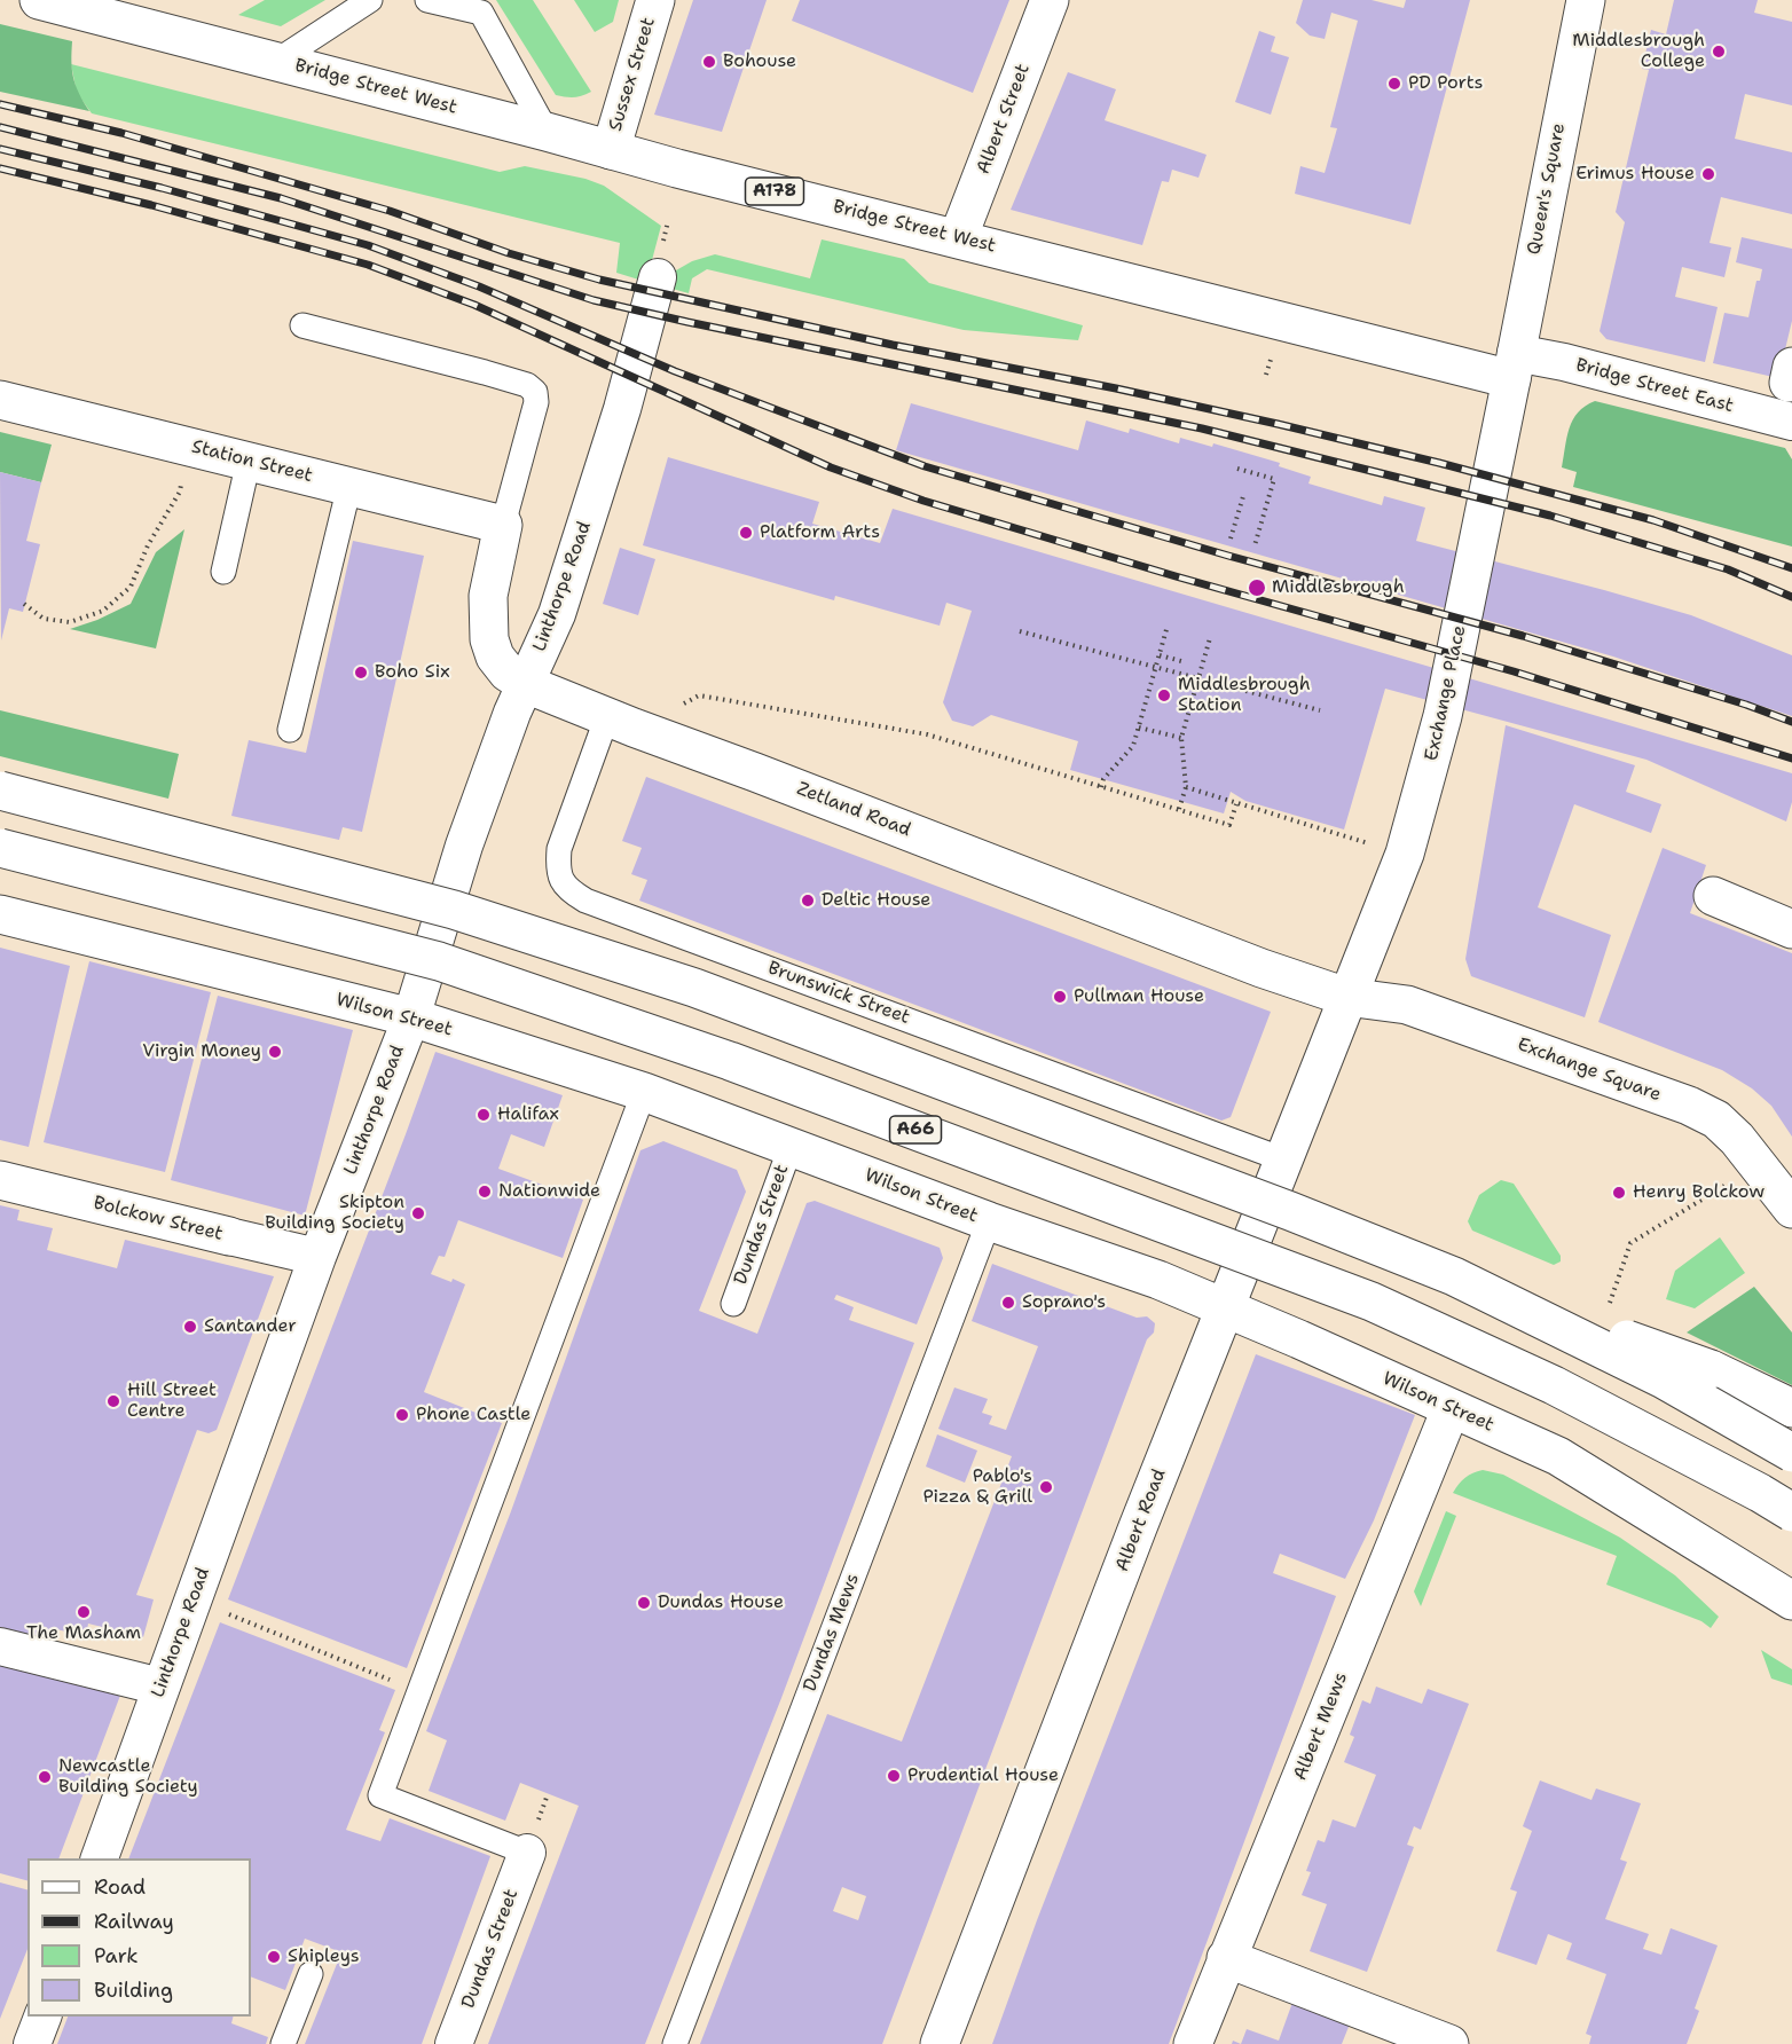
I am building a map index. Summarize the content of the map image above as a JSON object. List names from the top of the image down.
{
  "streets": {
    "main road": [
      "Sussex Street",
      "Bridge Street West",
      "Albert Street",
      "Queen's Square",
      "A178",
      "Station Street",
      "Exchange Place",
      "Zetland Road",
      "Wilson Street",
      "Exchange Square",
      "A66",
      "Bolckow Street",
      "Albert Road",
      "Albert Mews"
    ],
    "street": ["Bridge Street East", "Linthorpe Road", "Dundas Street"],
    "lane": ["Brunswick Street", "Dundas Mews"]
  },
  "crossings": [
    ["Sussex Street", "Bridge Street West"],
    ["Bridge Street West", "Albert Street"],
    ["Bridge Street West", "Queen's Square"],
    ["Bridge Street West", "Bridge Street East"],
    ["Bridge Street West", "Exchange Place"],
    ["Queen's Square", "Bridge Street East"],
    ["Queen's Square", "Exchange Place"],
    ["Bridge Street East", "Exchange Place"],
    ["Station Street", "Zetland Road"],
    ["Linthorpe Road", "Zetland Road"],
    ["Linthorpe Road", "Wilson Street"],
    ["Linthorpe Road", "Bolckow Street"],
    ["Exchange Place", "Zetland Road"],
    ["Exchange Place", "Exchange Square"],
    ["Exchange Place", "Albert Road"],
    ["Zetland Road", "Brunswick Street"],
    ["Zetland Road", "Exchange Square"],
    ["Zetland Road", "Albert Road"],
    ["Brunswick Street", "Albert Road"],
    ["Wilson Street", "Dundas Street"],
    ["Wilson Street", "Albert Road"],
    ["Wilson Street", "Dundas Mews"],
    ["Wilson Street", "Albert Mews"],
    ["Exchange Square", "Albert Road"]
  ],
  "places": [
    "Middlesbrough College",
    "Bohouse",
    "PD Ports",
    "Erimus House",
    "Platform Arts",
    "Middlesbrough",
    "Boho Six",
    "Middlesbrough Station",
    "Deltic House",
    "Pullman House",
    "Virgin Money",
    "Halifax",
    "Nationwide",
    "Henry Bolckow",
    "Skipton Building Society",
    "Soprano's",
    "Santander",
    "Hill Street Centre",
    "Phone Castle",
    "Pablo's Pizza & Grill",
    "Dundas House",
    "The Masham",
    "Prudential House",
    "Newcastle Building Society",
    "Shipleys"
  ],
  "legend": [
    "Road",
    "Railway",
    "Park",
    "Building"
  ]
}
